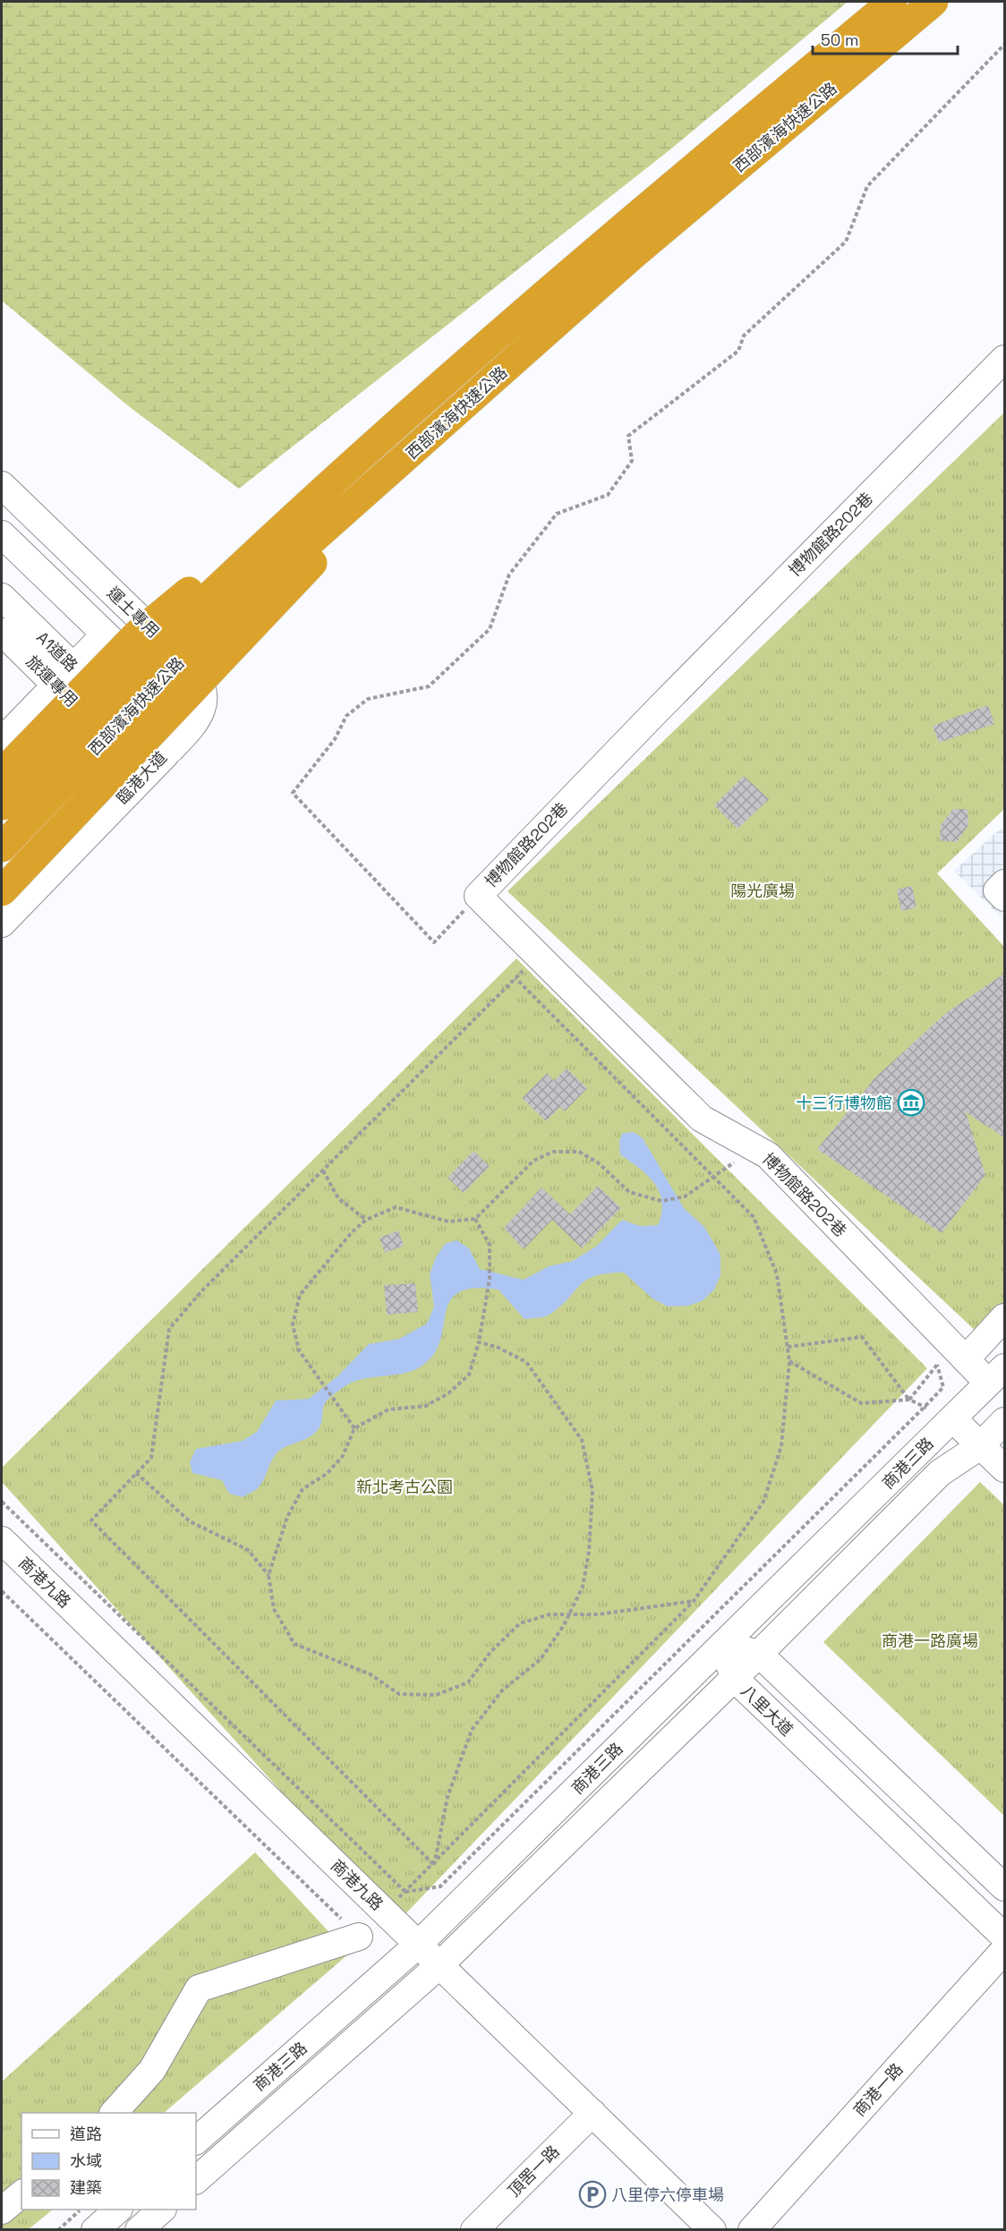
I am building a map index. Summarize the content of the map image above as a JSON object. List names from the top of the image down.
{
  "streets": {
    "highway": ["西部濱海快速公路"],
    "street": [
      "博物館路202巷",
      "運土專用",
      "A1道路",
      "旅運專用",
      "臨港大道",
      "商港三路",
      "商港九路",
      "八里大道",
      "商港一路",
      "頂罟一路"
    ]
  },
  "crossings": [
    ["博物館路202巷", "商港三路"],
    ["運土專用", "臨港大道"],
    ["A1道路", "旅運專用"],
    ["商港三路", "商港九路"],
    ["商港三路", "八里大道"],
    ["商港九路", "頂罟一路"]
  ],
  "parks": ["陽光廣場", "新北考古公園", "商港一路廣場"],
  "places": {
    "museum": ["十三行博物館"],
    "parking": ["八里停六停車場"]
  },
  "legend": ["道路", "水域", "建築"],
  "scale_bar": "50 m"
}
